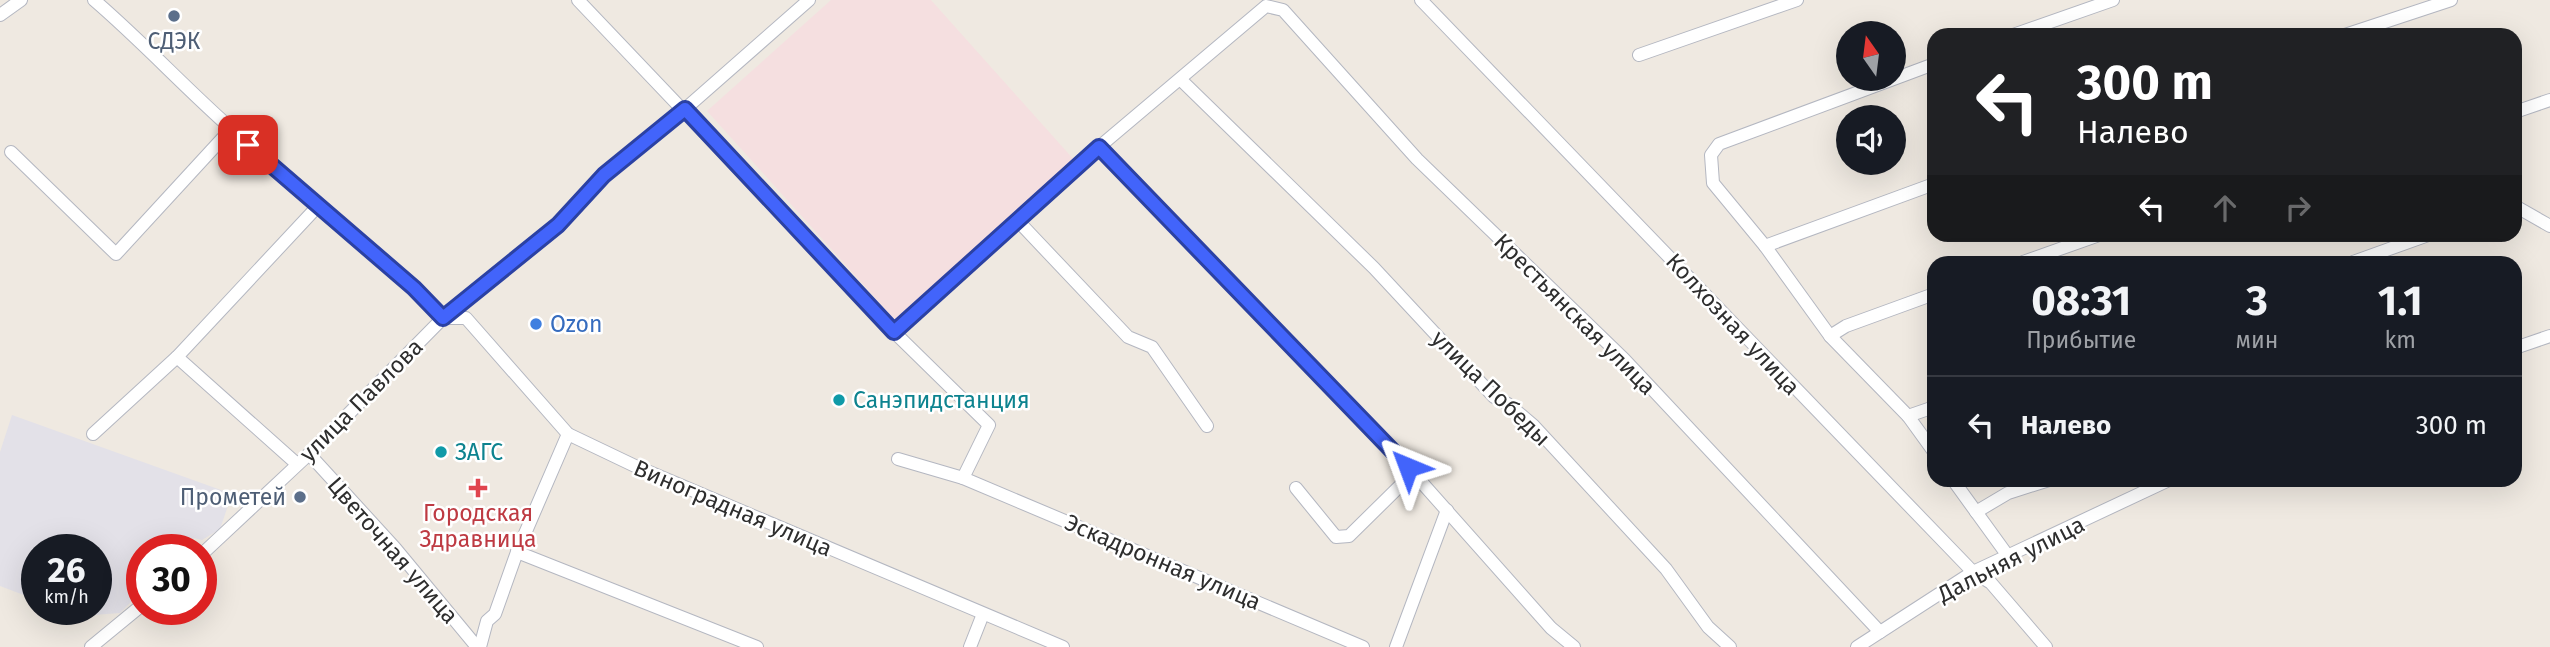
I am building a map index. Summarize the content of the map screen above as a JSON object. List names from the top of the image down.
{
  "streets": {
    "street": [
      "Крестьянская улица",
      "Колхозная улица",
      "улица Победы",
      "улица Павлова",
      "Виноградная улица",
      "Цветочная улица",
      "Дальняя улица",
      "Эскадронная улица"
    ]
  },
  "crossings": [
    ["Крестьянская улица", "улица Победы"],
    ["Крестьянская улица", "Дальняя улица"],
    ["Колхозная улица", "Дальняя улица"],
    ["улица Павлова", "Виноградная улица"],
    ["улица Павлова", "Цветочная улица"]
  ],
  "places": {
    "other": [
      "СДЭК",
      "Ozon",
      "Санэпидстанция",
      "ЗАГС",
      "Прометей"
    ],
    "health": ["Городская Здравница"]
  },
  "north": "top",
  "page": {
    "turn": ["300 m", "Налево"],
    "eta": [
      "08:31",
      "Прибытие",
      "3",
      "мин",
      "1.1",
      "km"
    ],
    "list": [
      {
        "name": "Налево",
        "value": "300 m"
      }
    ],
    "speed": "26 km/h",
    "limit": "30"
  }
}
